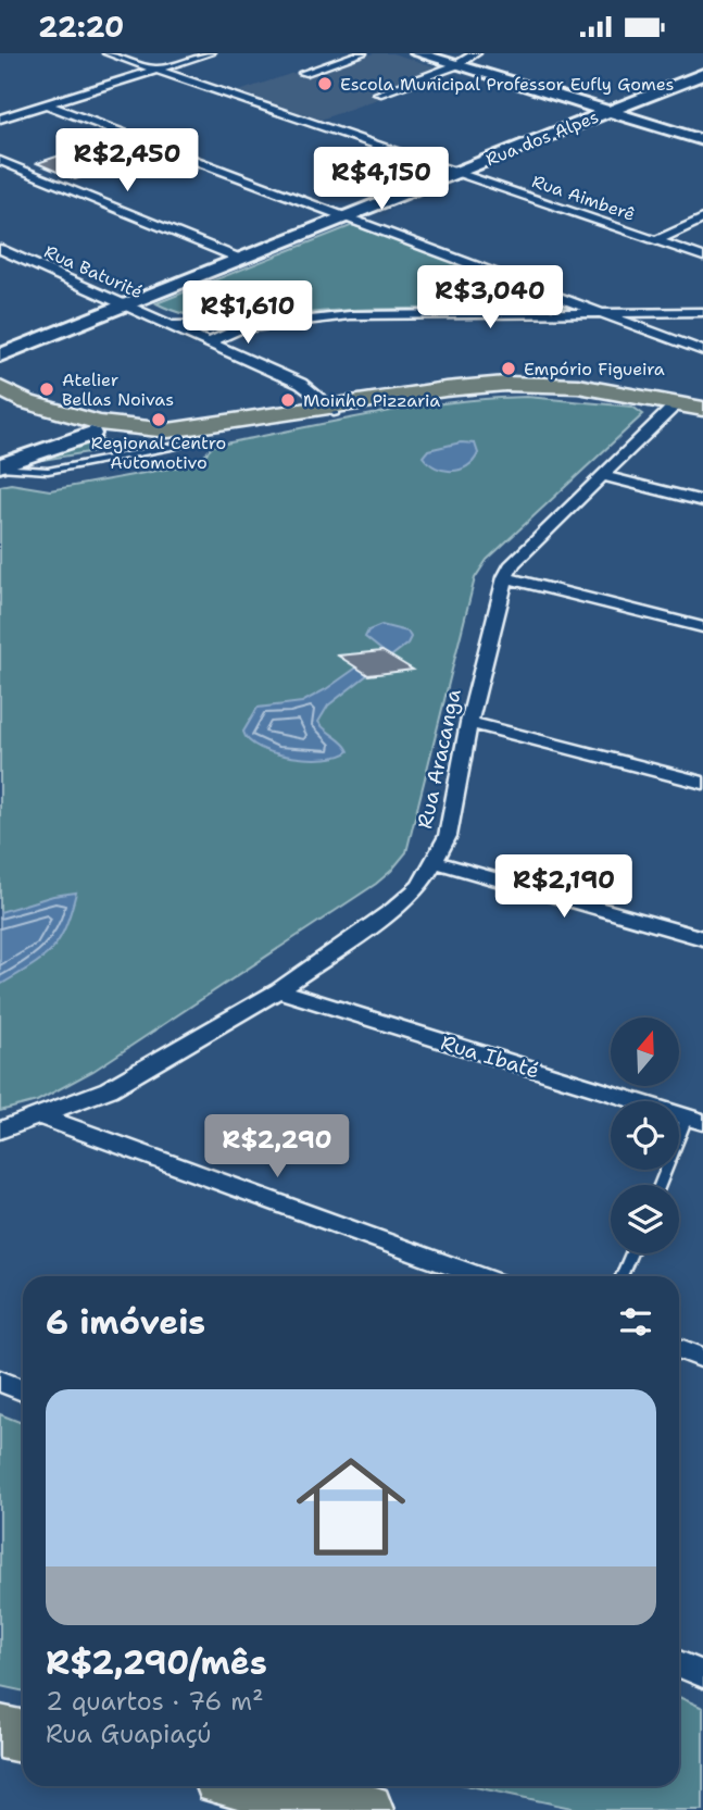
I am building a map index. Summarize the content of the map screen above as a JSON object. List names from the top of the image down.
{
  "streets": {
    "street": [
      "Rua dos Alpes",
      "Rua Aimberê",
      "Rua Baturité",
      "Rua Aracanga",
      "Rua Ibaté"
    ]
  },
  "crossings": [
    ["Rua dos Alpes", "Rua Aimberê"],
    ["Rua dos Alpes", "Rua Baturité"],
    ["Rua Aracanga", "Rua Ibaté"]
  ],
  "places": [
    "Escola Municipal Professor Eufly Gomes",
    "Empório Figueira",
    "Atelier Bellas Noivas",
    "Moinho Pizzaria",
    "Regional Centro Automotivo"
  ],
  "north": "top",
  "page": {
    "status": "22:20",
    "price": [
      "R$2,450",
      "R$4,150",
      "R$3,040",
      "R$1,610",
      "R$2,190",
      "R$2,290"
    ],
    "heading": "6 imóveis",
    "list": [
      {
        "name": "R$2,290/mês",
        "note": "2 quartos · 76 m² · Rua Guapiaçú"
      }
    ]
  }
}
